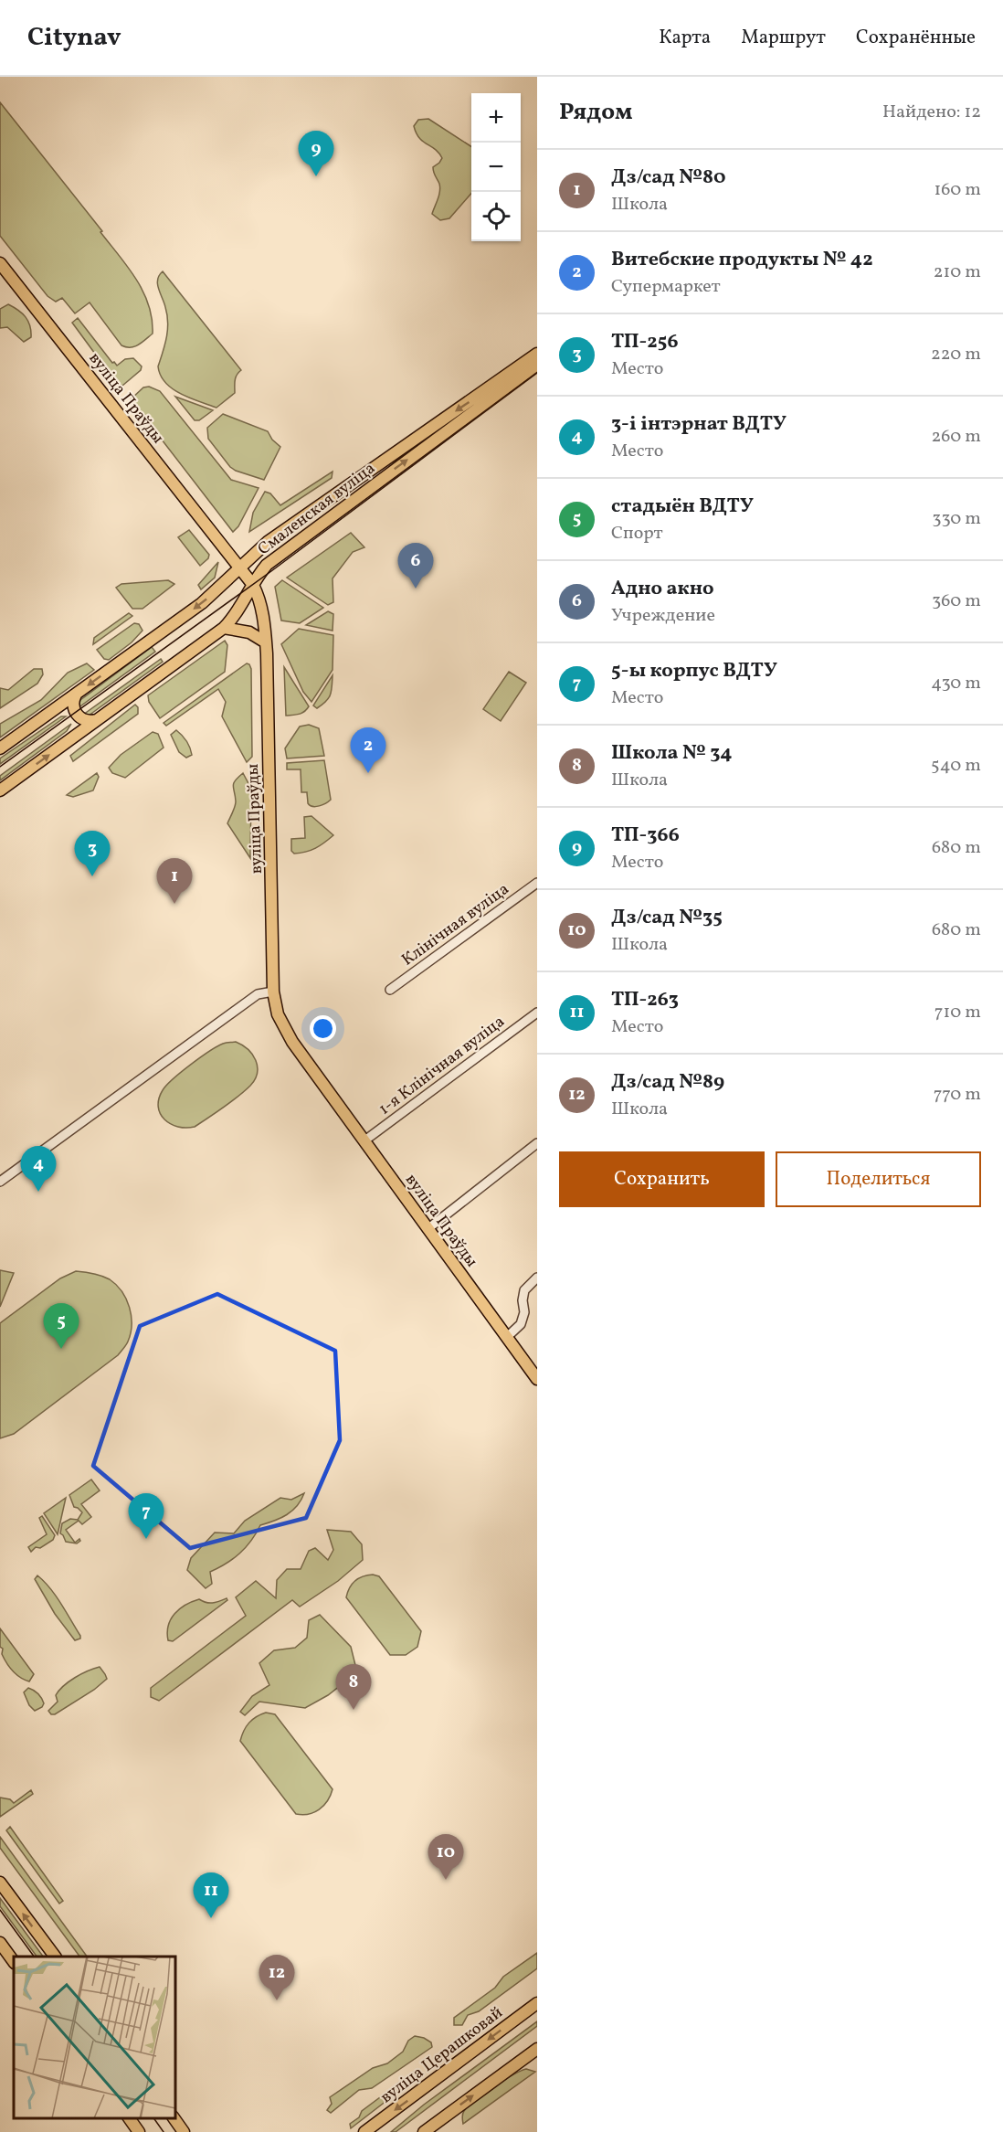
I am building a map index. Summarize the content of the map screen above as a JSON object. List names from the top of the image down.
{
  "streets": {
    "main road": ["вуліца Праўды", "Смаленская вуліца", "вуліца Церашковай"],
    "street": ["Клінічная вуліца", "1-я Клінічная вуліца"]
  },
  "crossings": [
    ["вуліца Праўды", "Смаленская вуліца"],
    ["вуліца Праўды", "1-я Клінічная вуліца"]
  ],
  "page": {
    "header": "Citynav",
    "nav": ["Карта", "Маршрут", "Сохранённые"],
    "heading": ["Рядом", "Найдено: 12"],
    "map_buttons": ["+", "−"],
    "pins": [
      "9",
      "6",
      "2",
      "3",
      "1",
      "4",
      "5",
      "7",
      "8",
      "10",
      "11",
      "12"
    ],
    "list": [
      {
        "mark": "1",
        "name": "Дз/сад №80",
        "note": "Школа",
        "value": "160 m"
      },
      {
        "mark": "2",
        "name": "Витебские продукты № 42",
        "note": "Супермаркет",
        "value": "210 m"
      },
      {
        "mark": "3",
        "name": "ТП-256",
        "note": "Место",
        "value": "220 m"
      },
      {
        "mark": "4",
        "name": "3-і інтэрнат ВДТУ",
        "note": "Место",
        "value": "260 m"
      },
      {
        "mark": "5",
        "name": "стадыён ВДТУ",
        "note": "Спорт",
        "value": "330 m"
      },
      {
        "mark": "6",
        "name": "Адно акно",
        "note": "Учреждение",
        "value": "360 m"
      },
      {
        "mark": "7",
        "name": "5-ы корпус ВДТУ",
        "note": "Место",
        "value": "430 m"
      },
      {
        "mark": "8",
        "name": "Школа № 34",
        "note": "Школа",
        "value": "540 m"
      },
      {
        "mark": "9",
        "name": "ТП-366",
        "note": "Место",
        "value": "680 m"
      },
      {
        "mark": "10",
        "name": "Дз/сад №35",
        "note": "Школа",
        "value": "680 m"
      },
      {
        "mark": "11",
        "name": "ТП-263",
        "note": "Место",
        "value": "710 m"
      },
      {
        "mark": "12",
        "name": "Дз/сад №89",
        "note": "Школа",
        "value": "770 m"
      }
    ],
    "buttons": ["Сохранить", "Поделиться"]
  }
}
